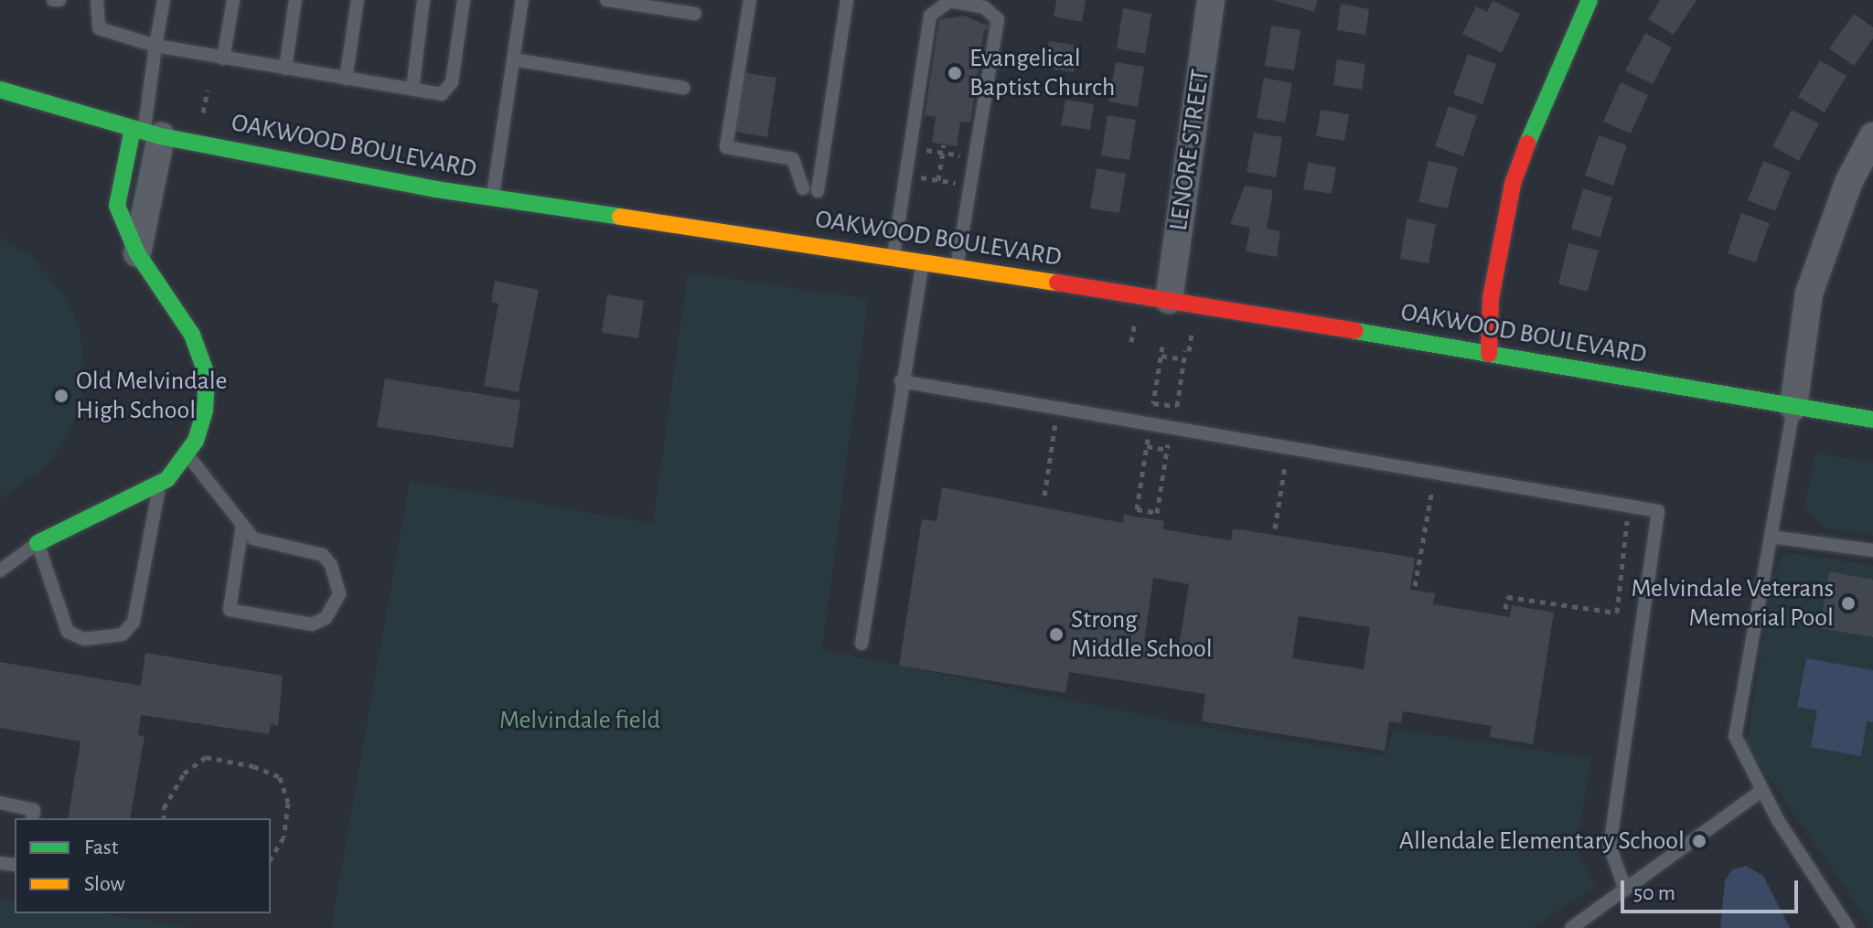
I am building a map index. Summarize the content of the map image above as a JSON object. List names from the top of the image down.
{
  "streets": {
    "main road": ["OAKWOOD BOULEVARD"],
    "street": ["LENORE STREET"]
  },
  "crossings": [
    ["OAKWOOD BOULEVARD", "LENORE STREET"]
  ],
  "parks": ["Melvindale field"],
  "places": [
    "Evangelical Baptist Church",
    "Old Melvindale High School",
    "Melvindale Veterans Memorial Pool",
    "Strong Middle School",
    "Allendale Elementary School"
  ],
  "legend": ["Fast", "Slow"],
  "scale_bar": "50 m"
}
